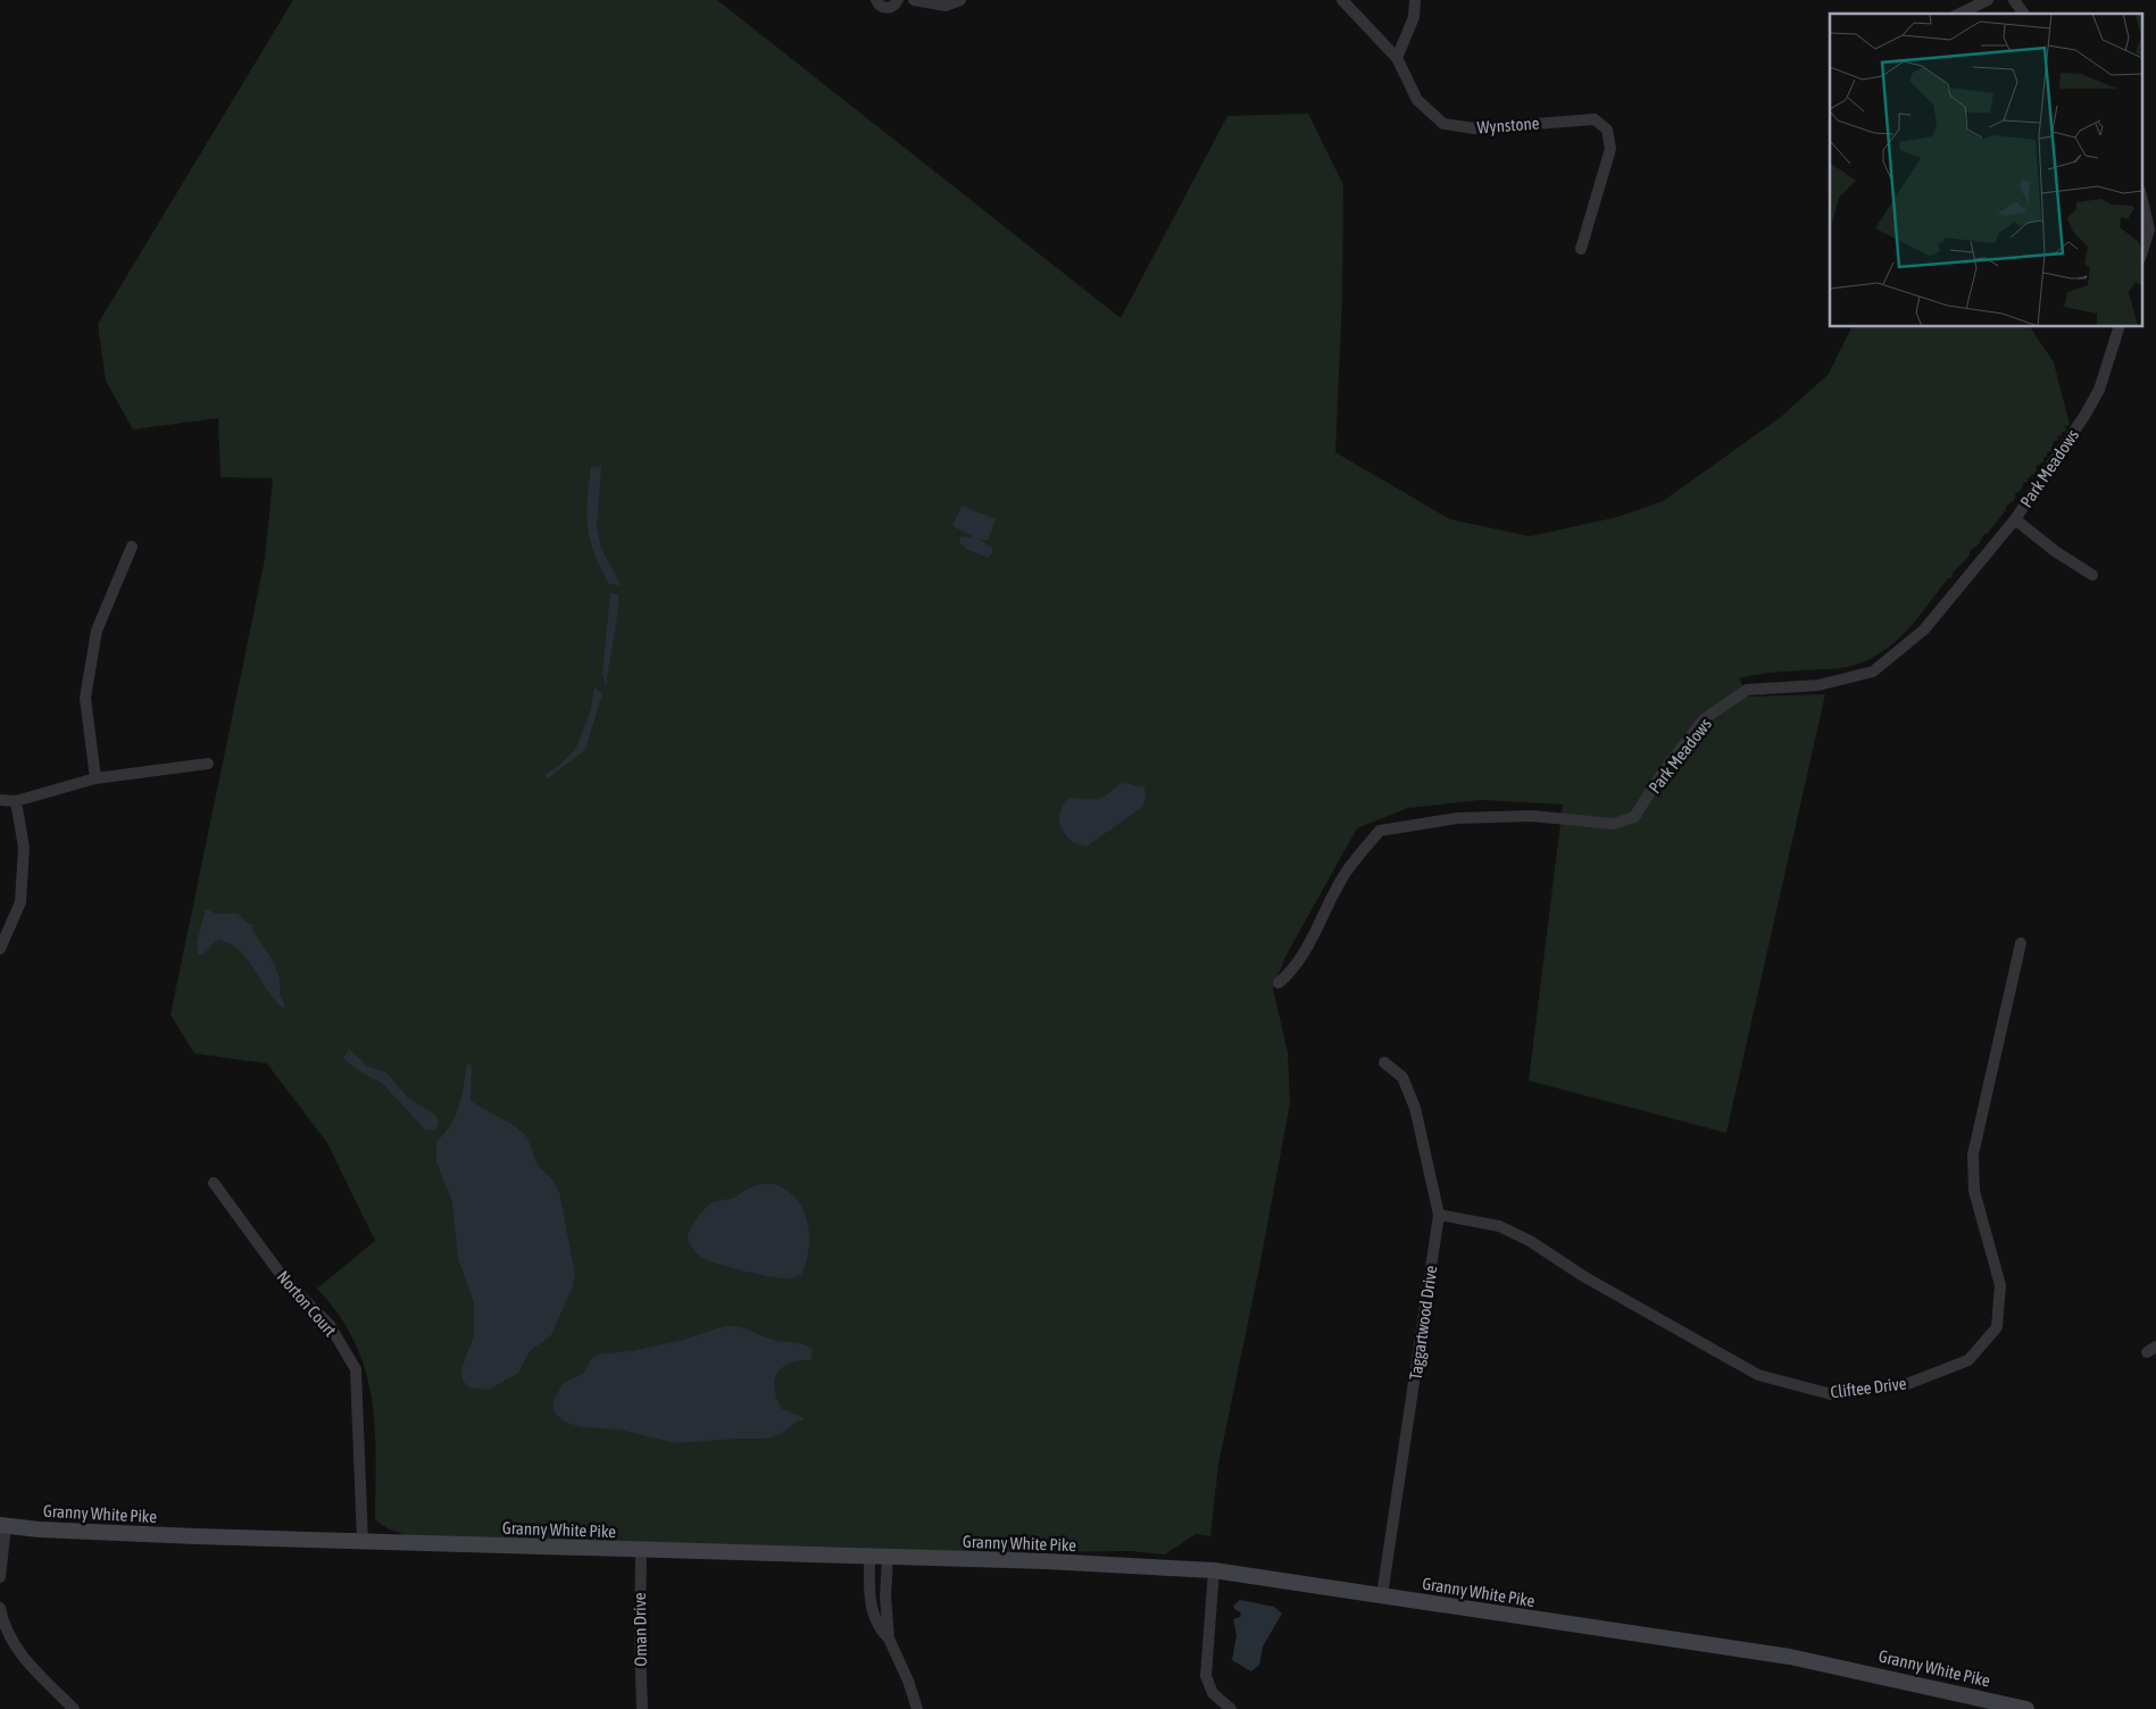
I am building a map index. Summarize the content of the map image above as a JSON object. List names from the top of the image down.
{
  "streets": {
    "main road": ["Granny White Pike"],
    "street": [
      "Wynstone",
      "Park Meadows",
      "Norton Court",
      "Taggartwood Drive",
      "Cliftee Drive",
      "Oman Drive"
    ]
  },
  "crossings": [
    ["Norton Court", "Granny White Pike"],
    ["Taggartwood Drive", "Cliftee Drive"],
    ["Taggartwood Drive", "Granny White Pike"],
    ["Granny White Pike", "Oman Drive"]
  ]
}
